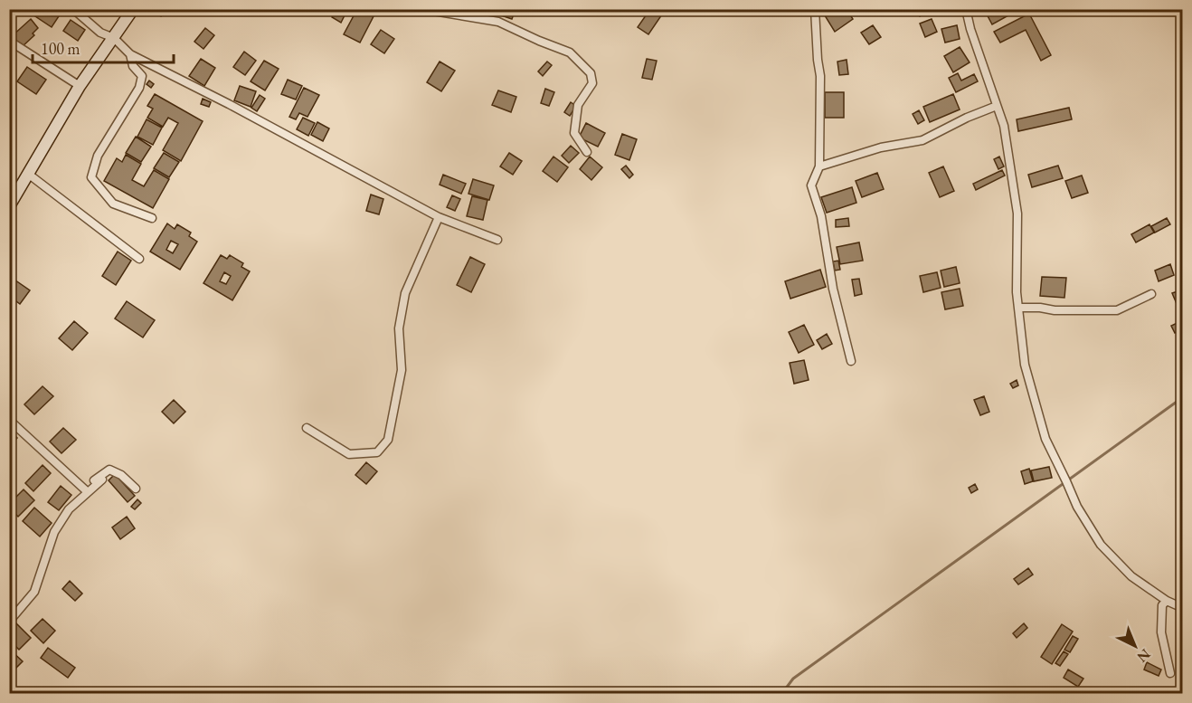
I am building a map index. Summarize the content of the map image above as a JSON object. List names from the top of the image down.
{
  "scale_bar": "100 m",
  "north": "bottom right"
}
